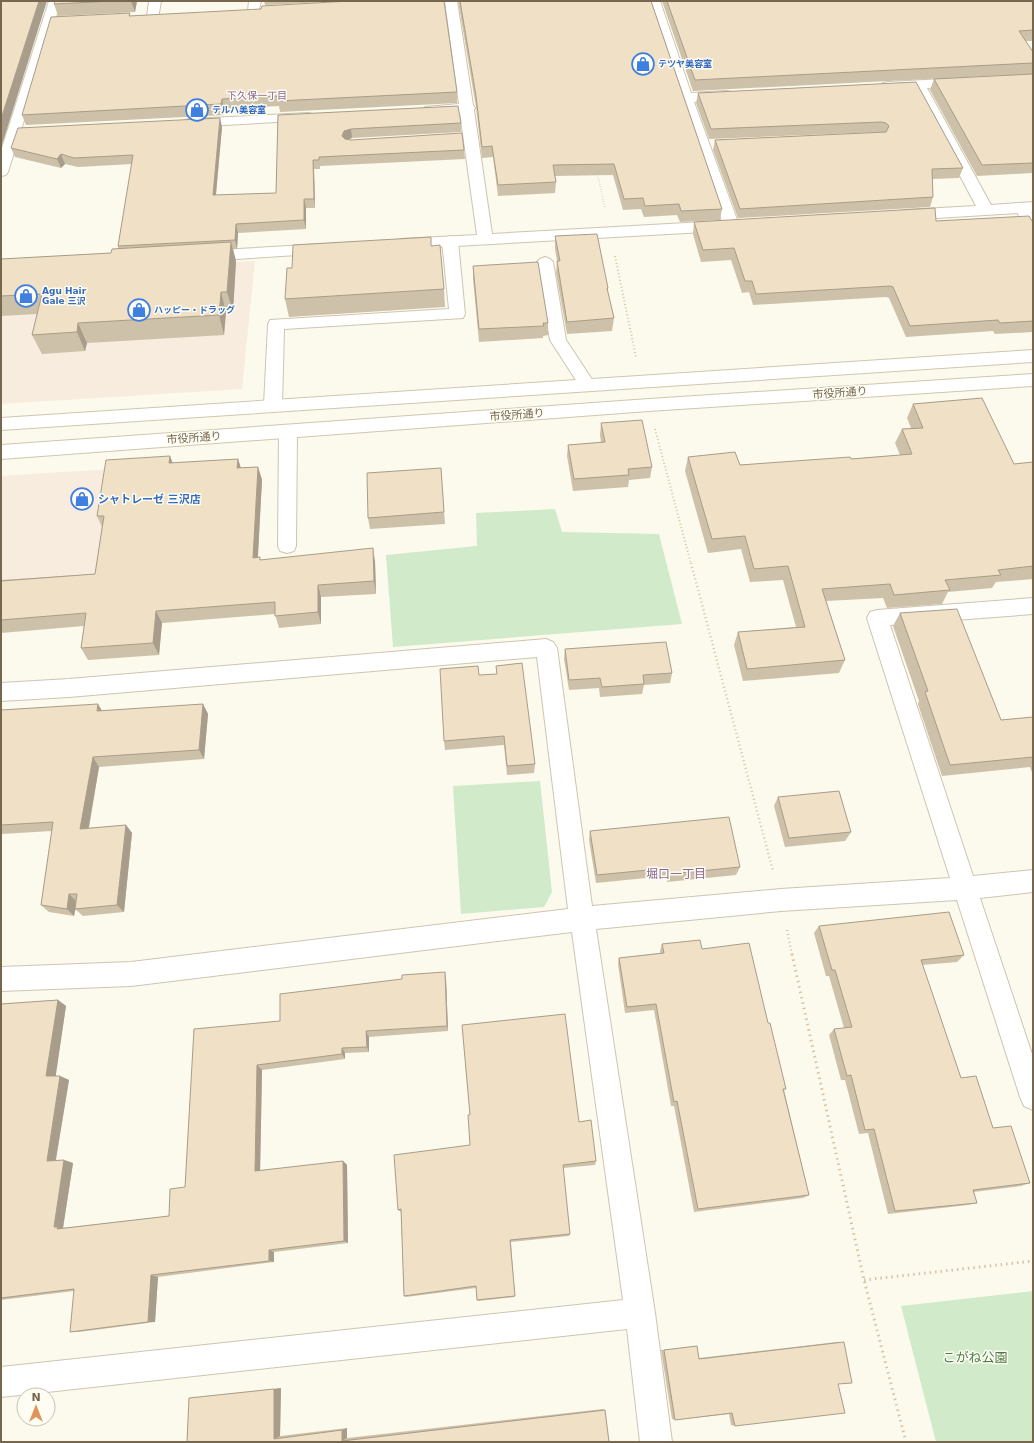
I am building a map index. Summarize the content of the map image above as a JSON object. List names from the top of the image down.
{
  "streets": {
    "street": ["市役所通り"]
  },
  "districts": ["下久保一丁目", "堀口一丁目"],
  "parks": ["こがね公園"],
  "places": {
    "shop": [
      "テツヤ美容室",
      "テルハ美容室",
      "Agu Hair Gale 三沢",
      "ハッピー・ドラッグ",
      "シャトレーゼ 三沢店"
    ]
  },
  "north": "top"
}
